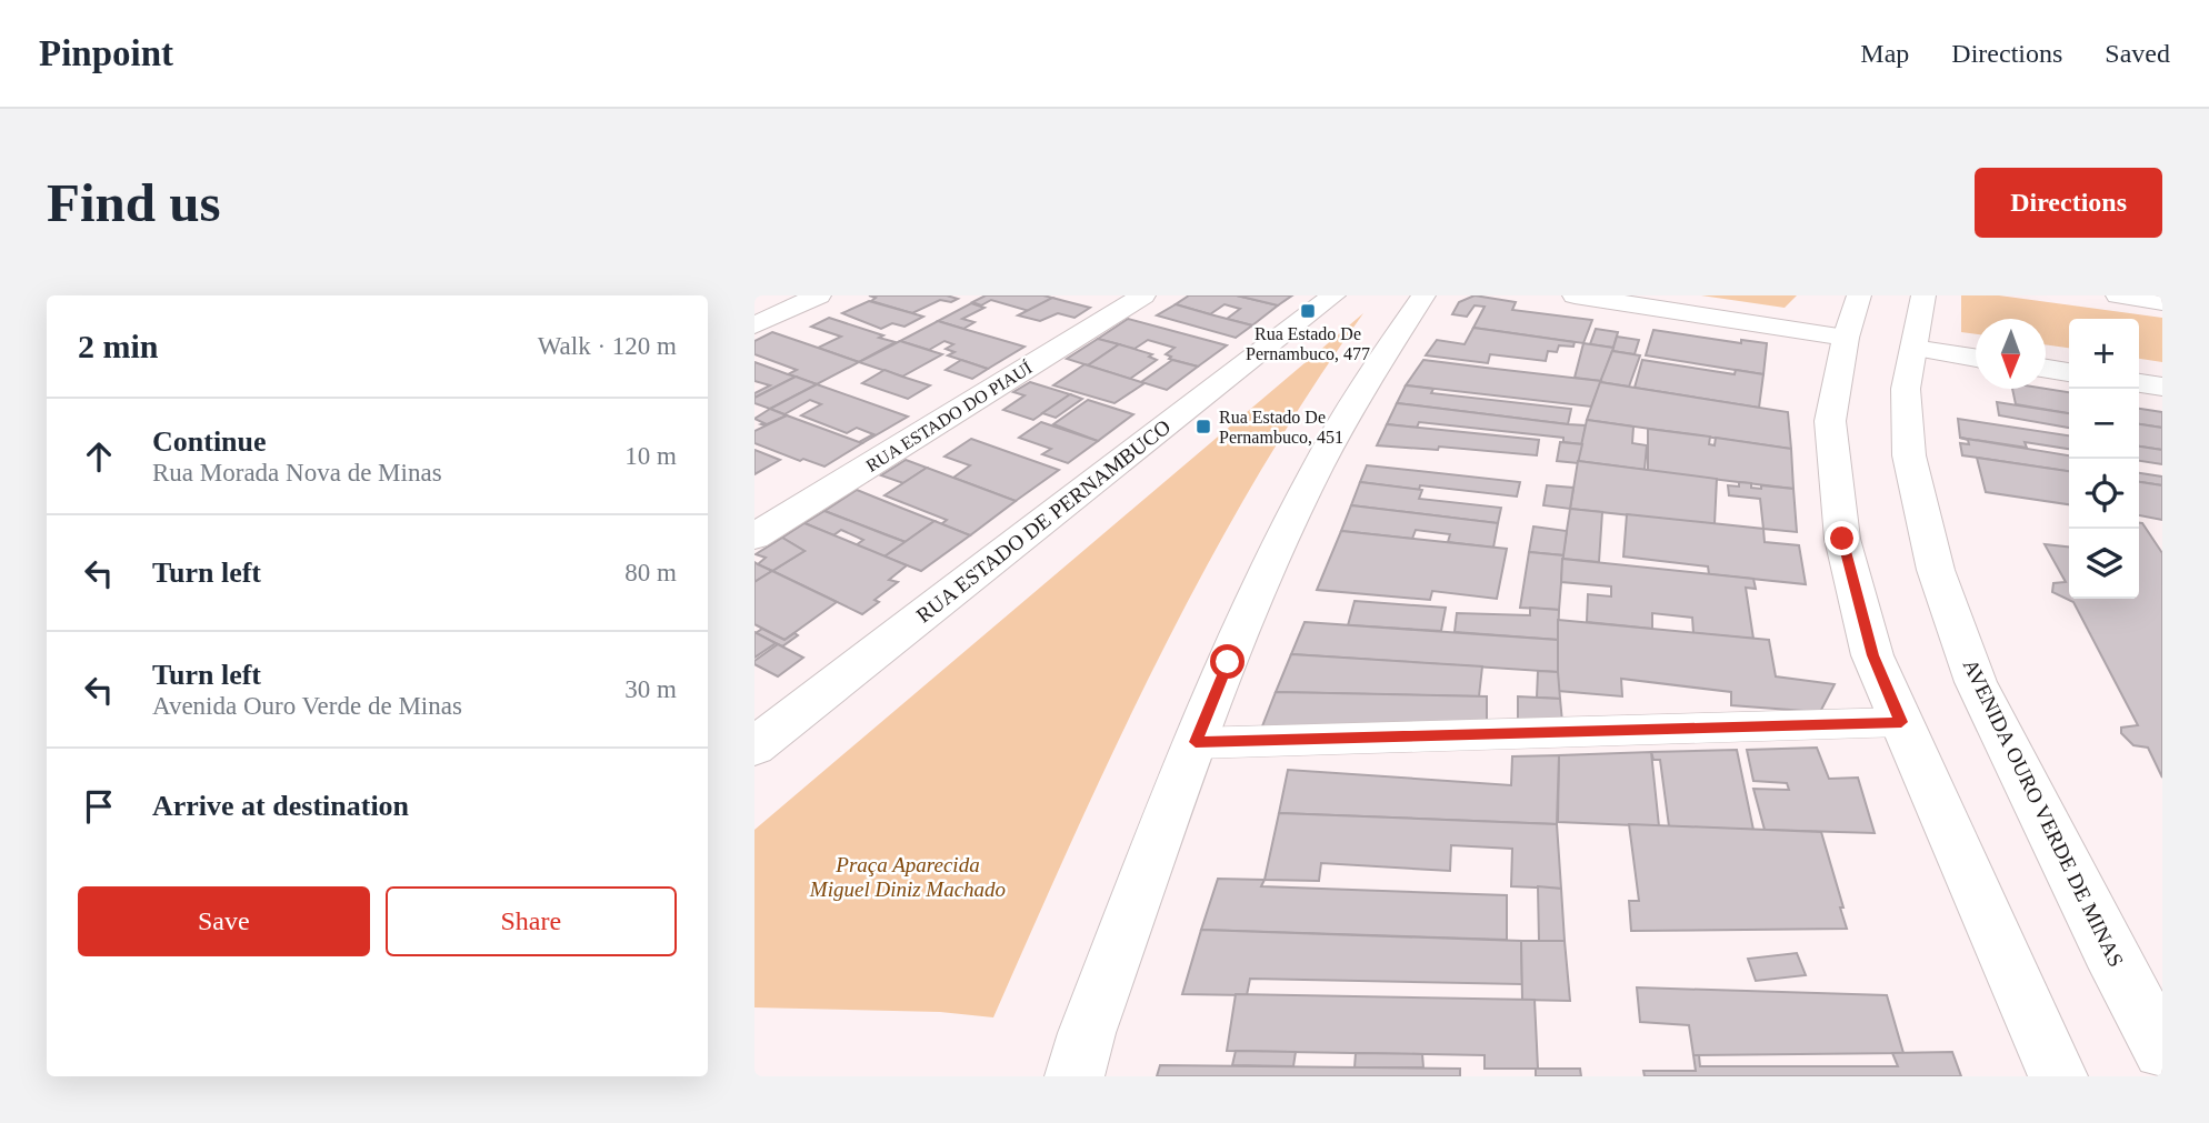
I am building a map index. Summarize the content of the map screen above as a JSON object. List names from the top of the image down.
{
  "streets": {
    "street": ["RUA ESTADO DO PIAUÍ", "RUA ESTADO DE PERNAMBUCO", "AVENIDA OURO VERDE DE MINAS"]
  },
  "parks": ["Praça Aparecida Miguel Diniz Machado"],
  "places": {
    "transit": ["Rua Estado De Pernambuco, 477", "Rua Estado De Pernambuco, 451"]
  },
  "north": "bottom",
  "page": {
    "header": "Pinpoint",
    "nav": ["Map", "Directions", "Saved"],
    "buttons": [
      "Directions",
      ["Save", "Share"]
    ],
    "title": "Find us",
    "heading": ["2 min", "Walk · 120 m"],
    "map_buttons": ["+", "−"],
    "list": [
      ["Continue", "Rua Morada Nova de Minas", "10 m"],
      ["Turn left", "80 m"],
      ["Turn left", "Avenida Ouro Verde de Minas", "30 m"],
      "Arrive at destination"
    ]
  }
}
